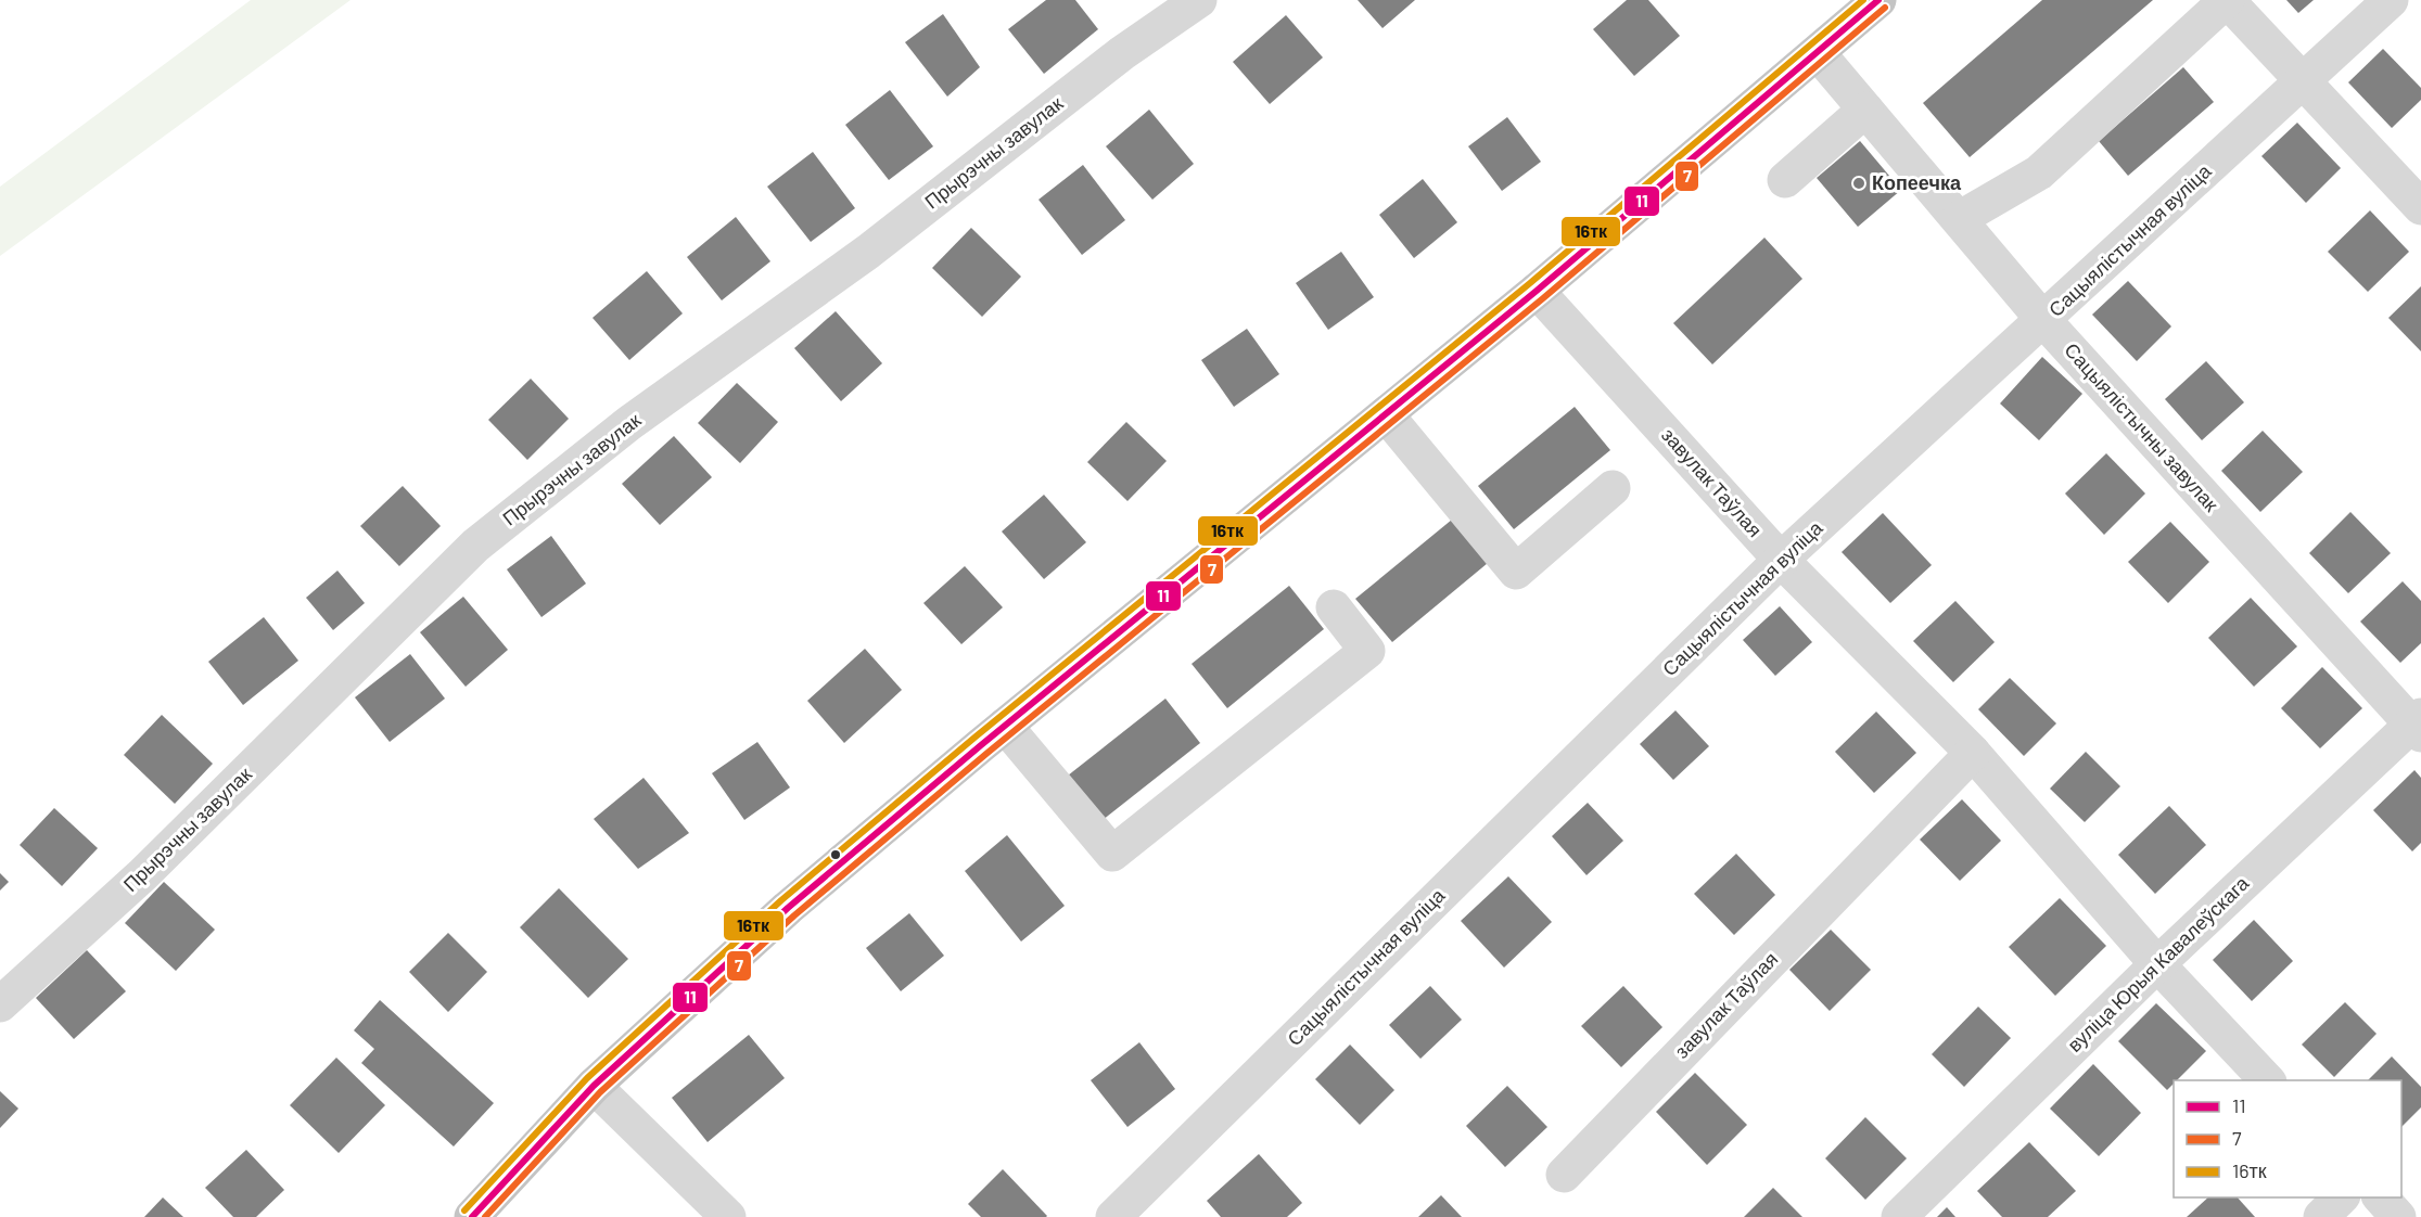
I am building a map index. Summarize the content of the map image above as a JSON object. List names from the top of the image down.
{
  "streets": {
    "street": [
      "Прырэчны завулак",
      "Сацыялістычная вуліца",
      "Сацыялістычны завулак",
      "завулак Таўлая",
      "вуліца Юрыя Кавалеўскага"
    ]
  },
  "crossings": [
    ["Сацыялістычная вуліца", "Сацыялістычны завулак"],
    ["Сацыялістычная вуліца", "завулак Таўлая"],
    ["Сацыялістычны завулак", "вуліца Юрыя Кавалеўскага"],
    ["завулак Таўлая", "вуліца Юрыя Кавалеўскага"]
  ],
  "places": ["Копеечка"],
  "lines": ["transit line 11", "transit line 16тк", "transit line 7"],
  "legend": ["11", "7", "16тк"]
}
